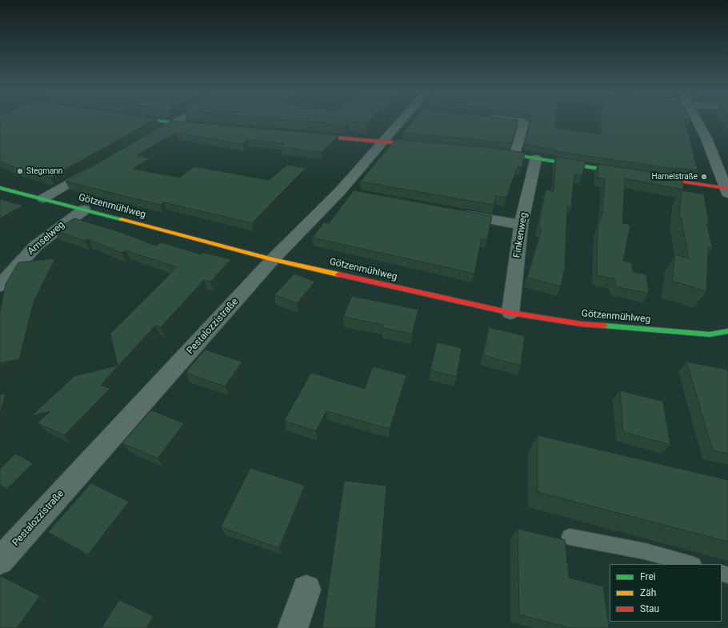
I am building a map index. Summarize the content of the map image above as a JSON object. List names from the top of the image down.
{
  "streets": {
    "street": [
      "Götzenmühlweg",
      "Finkenweg",
      "Amselweg",
      "Pestalozzistraße"
    ]
  },
  "crossings": [
    ["Götzenmühlweg", "Finkenweg"],
    ["Götzenmühlweg", "Amselweg"],
    ["Götzenmühlweg", "Pestalozzistraße"]
  ],
  "places": ["Stegmann", "Hamelstraße"],
  "legend": ["Frei", "Zäh", "Stau"]
}
